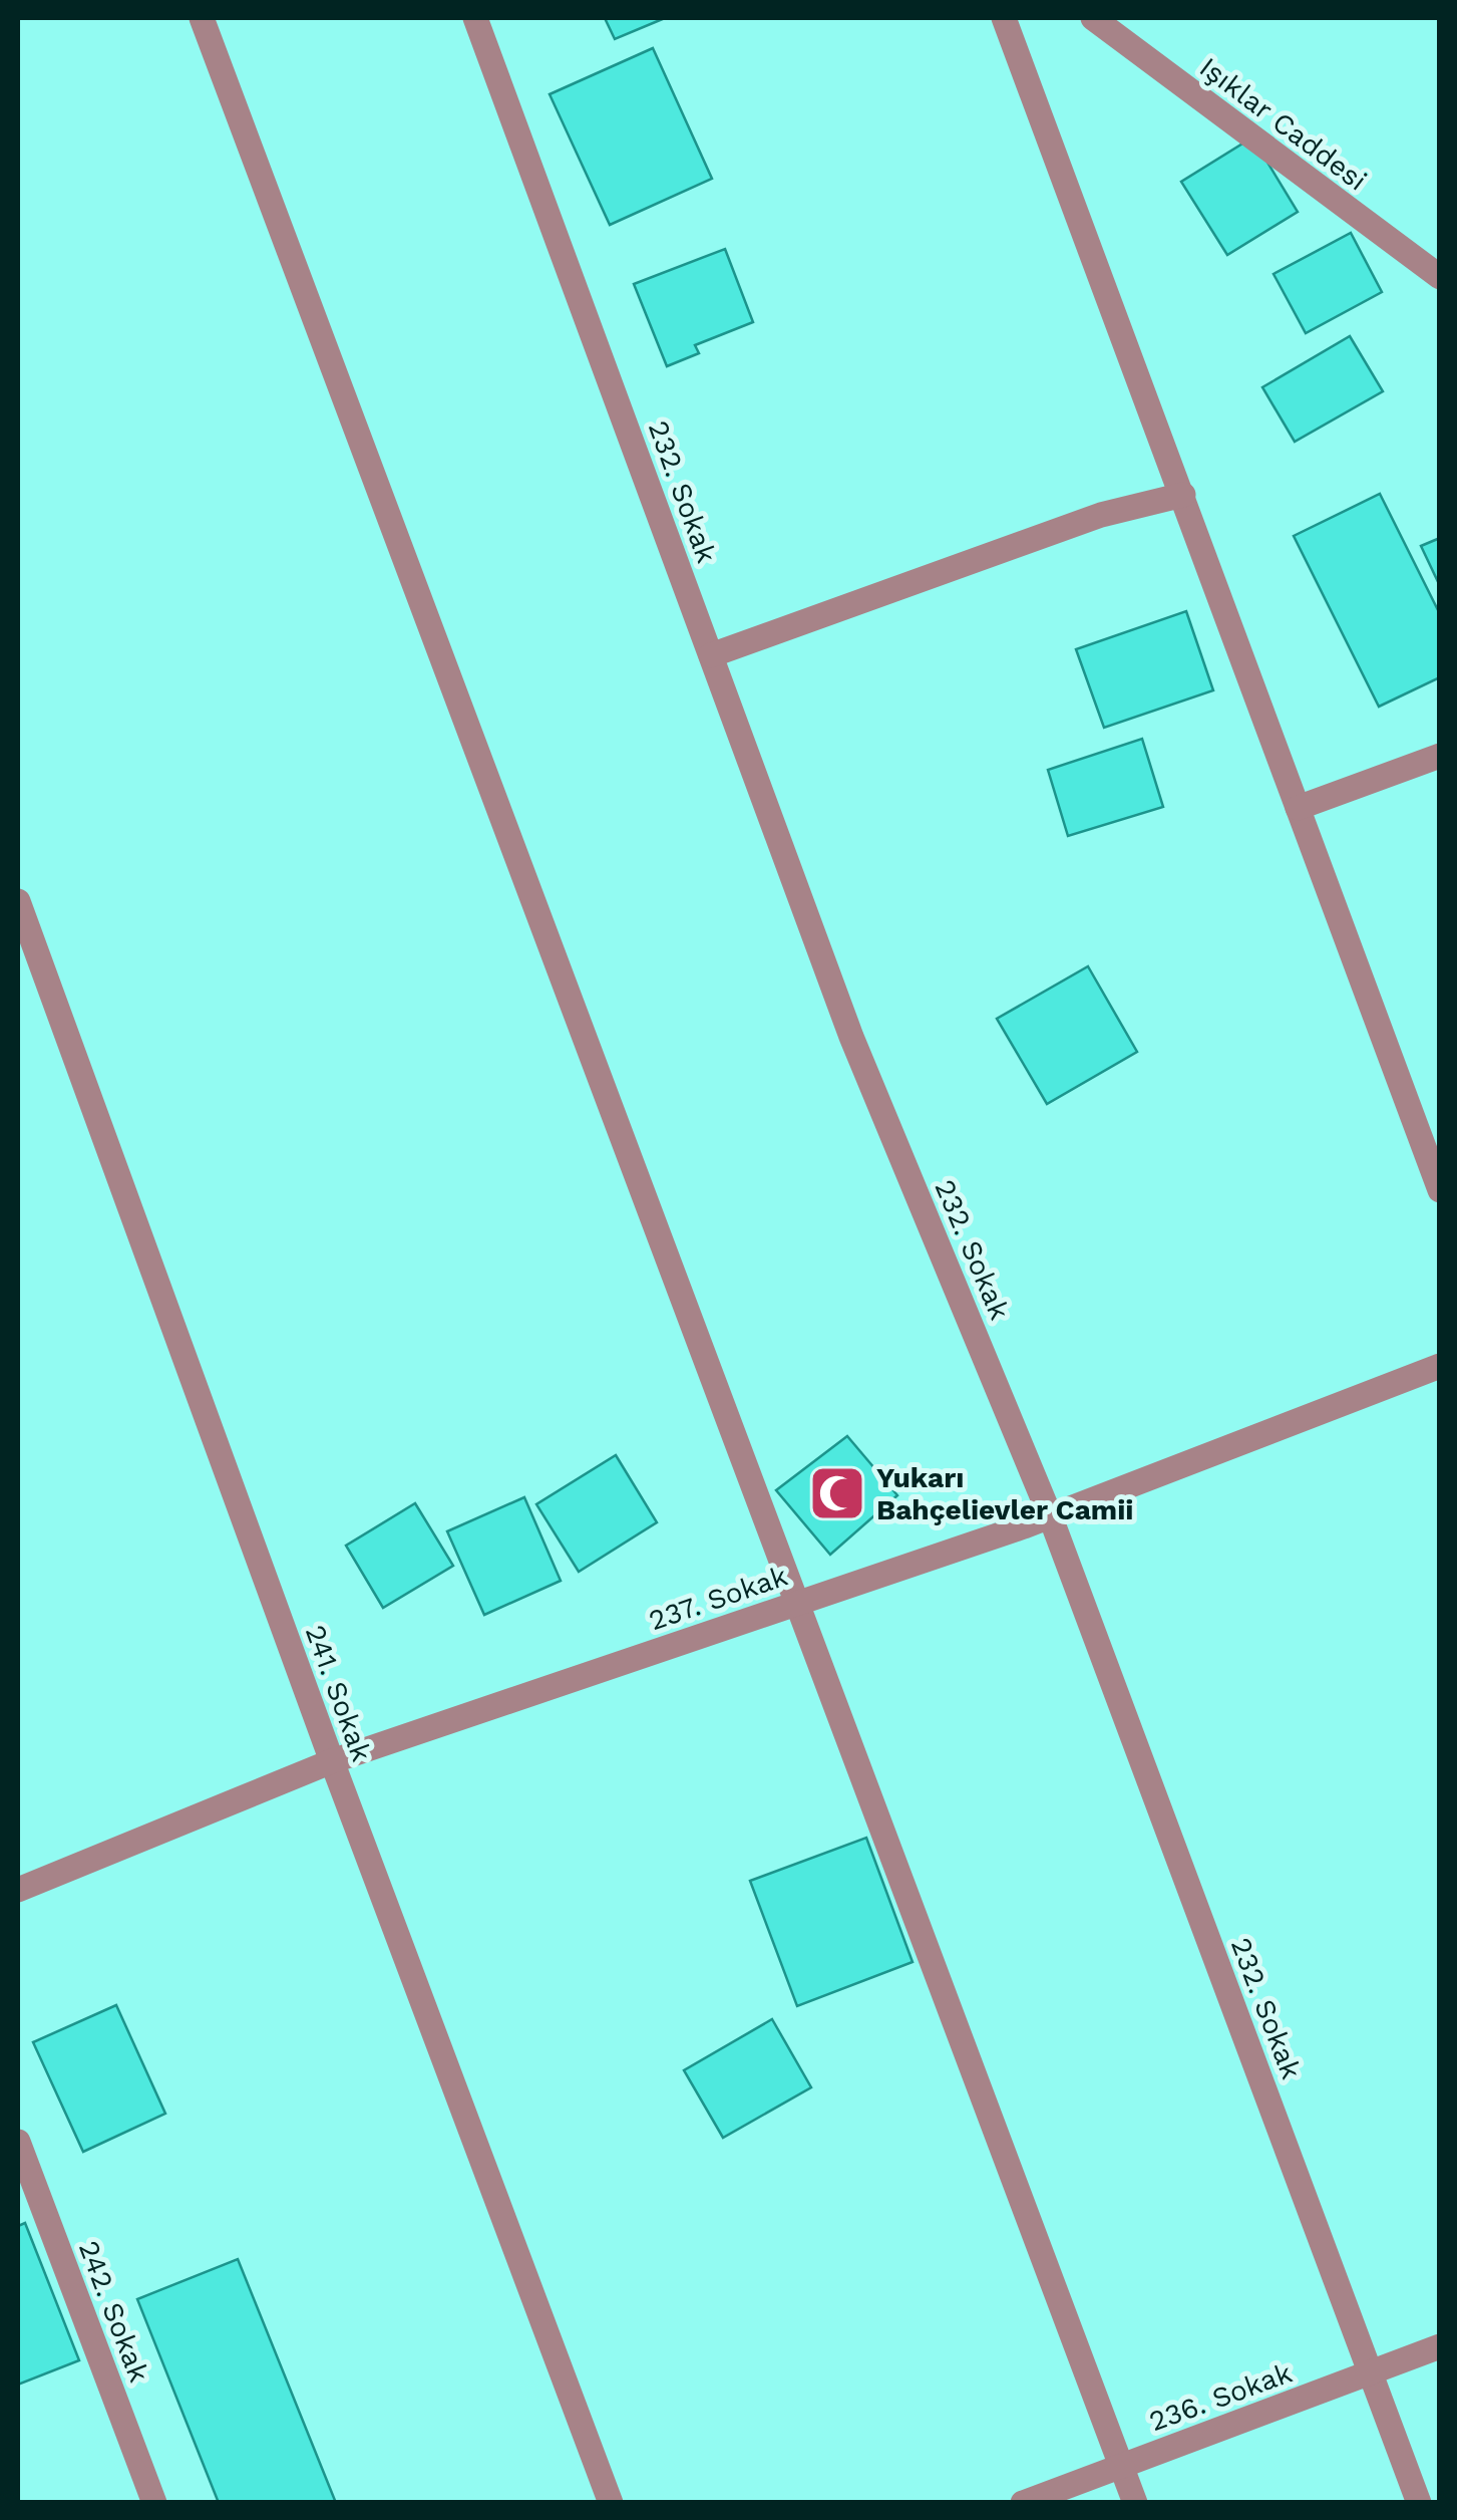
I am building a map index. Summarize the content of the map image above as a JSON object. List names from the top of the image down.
{
  "streets": {
    "street": [
      "Işıklar Caddesi",
      "232. Sokak",
      "237. Sokak",
      "241. Sokak",
      "242. Sokak",
      "236. Sokak"
    ]
  },
  "crossings": [
    ["232. Sokak", "237. Sokak"],
    ["232. Sokak", "236. Sokak"],
    ["237. Sokak", "241. Sokak"]
  ],
  "places": {
    "mosque": ["Yukarı Bahçelievler Camii"]
  }
}
